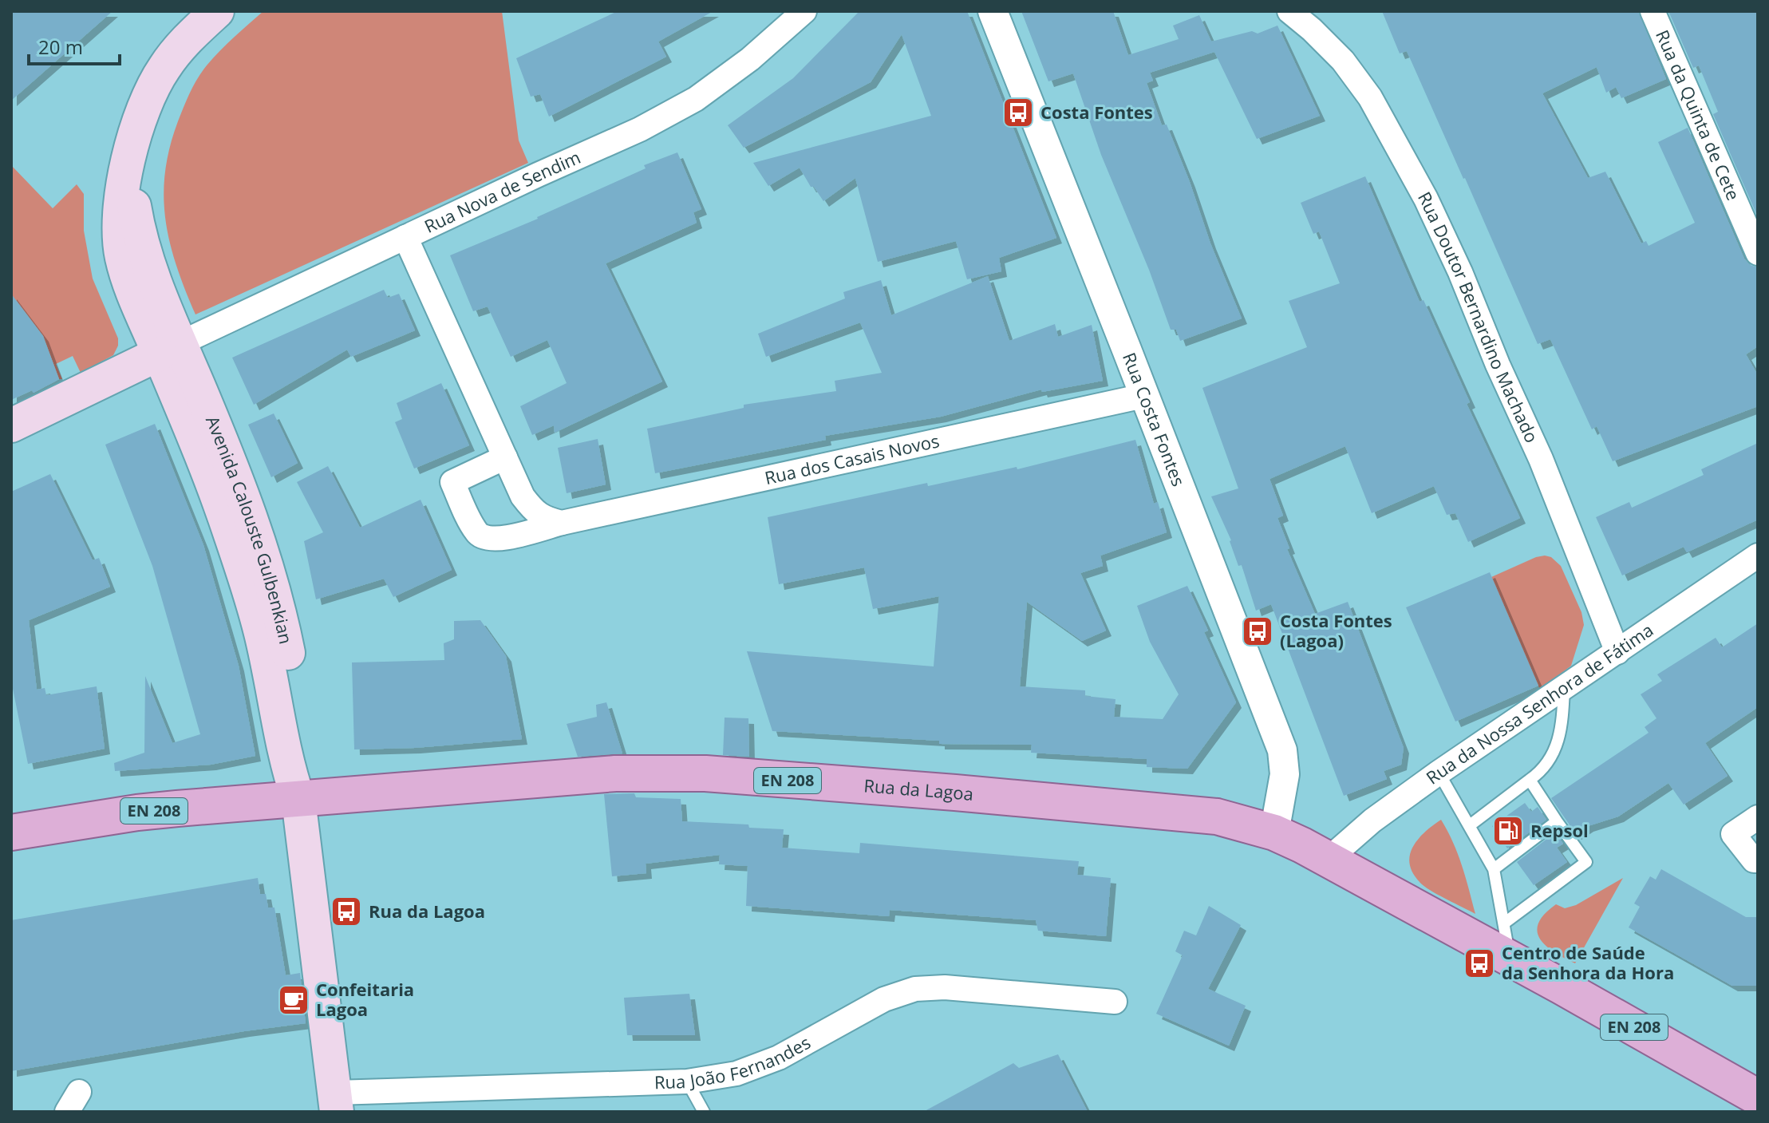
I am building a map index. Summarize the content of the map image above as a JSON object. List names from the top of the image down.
{
  "streets": {
    "main road": [
      "Rua Nova de Sendim",
      "Avenida Calouste Gulbenkian",
      "EN 208",
      "Rua da Lagoa"
    ],
    "street": [
      "Rua da Quinta de Cete",
      "Rua Doutor Bernardino Machado",
      "Rua Costa Fontes",
      "Rua dos Casais Novos",
      "Rua da Nossa Senhora de Fátima",
      "Rua João Fernandes"
    ]
  },
  "crossings": [
    ["Rua Nova de Sendim", "Avenida Calouste Gulbenkian"],
    ["Rua Doutor Bernardino Machado", "Rua da Nossa Senhora de Fátima"],
    ["Rua Costa Fontes", "Rua dos Casais Novos"],
    ["Rua Costa Fontes", "Rua da Lagoa"],
    ["Avenida Calouste Gulbenkian", "Rua da Lagoa"],
    ["Avenida Calouste Gulbenkian", "Rua João Fernandes"],
    ["Rua da Nossa Senhora de Fátima", "Rua da Lagoa"]
  ],
  "places": {
    "bus stop": [
      "Costa Fontes",
      "Costa Fontes (Lagoa)",
      "Rua da Lagoa",
      "Centro de Saúde da Senhora da Hora"
    ],
    "fuel station": ["Repsol"],
    "cafe": ["Confeitaria Lagoa"]
  },
  "scale_bar": "20 m"
}
